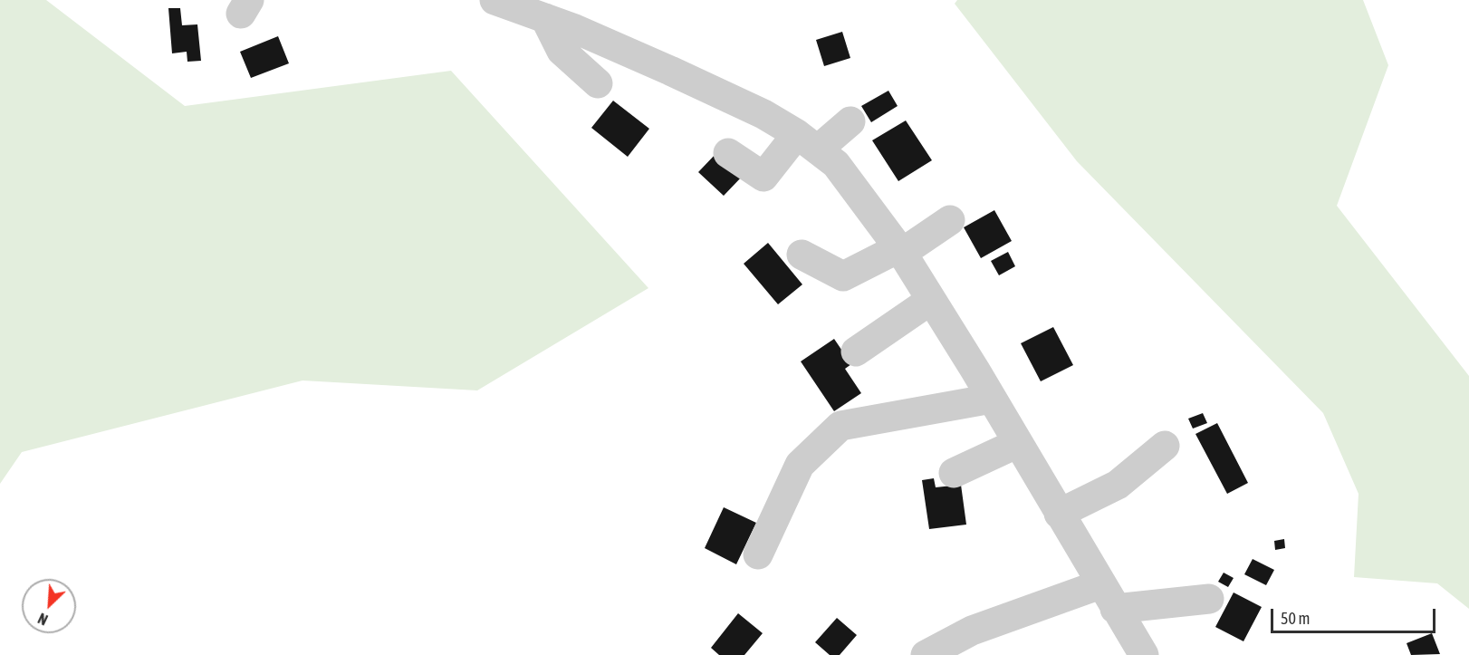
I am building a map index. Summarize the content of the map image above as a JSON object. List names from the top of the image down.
{
  "scale_bar": "50 m",
  "north": "bottom left"
}
